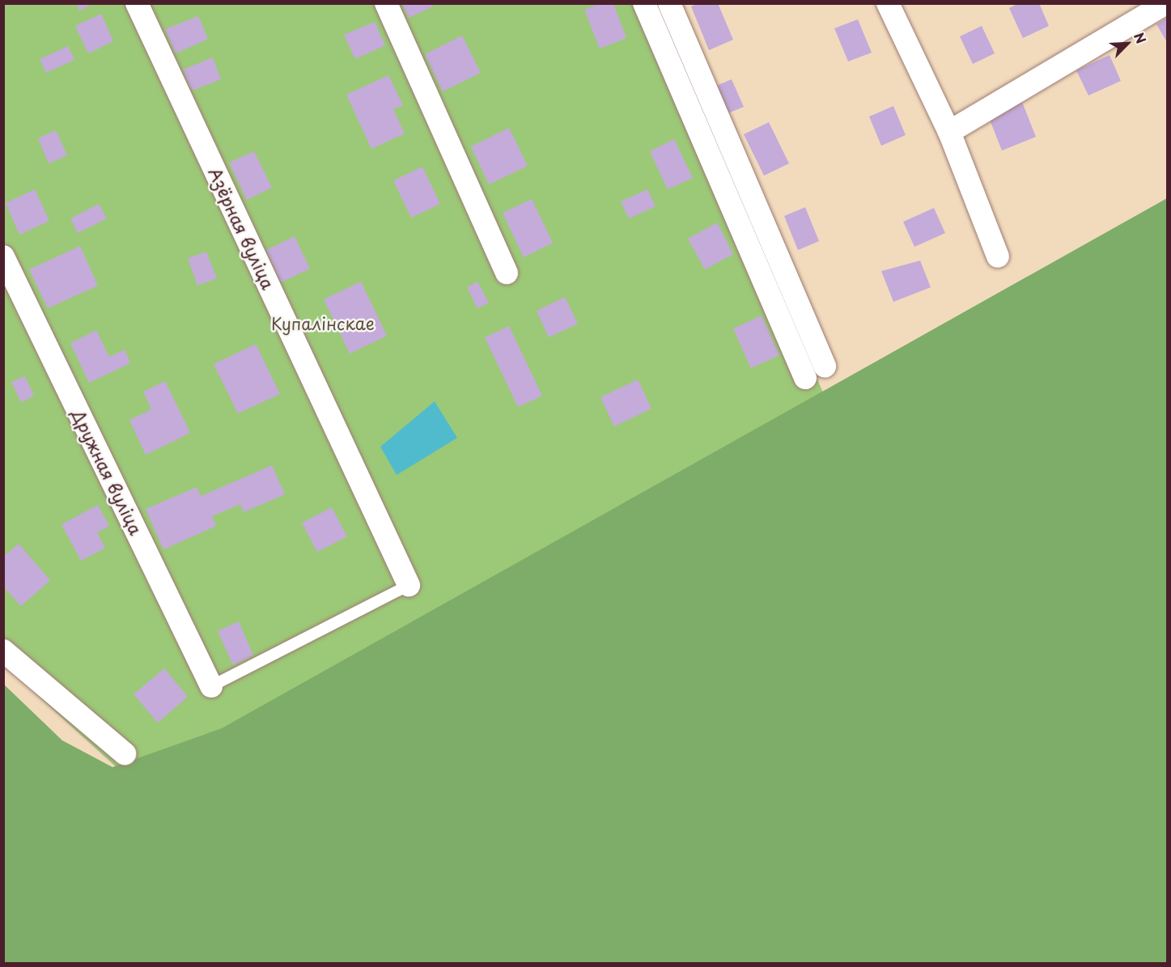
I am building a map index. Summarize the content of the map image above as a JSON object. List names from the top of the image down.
{
  "streets": {
    "street": ["Азёрная вуліца", "Дружная вуліца"]
  },
  "parks": ["Купалінскае"],
  "north": "top right"
}
